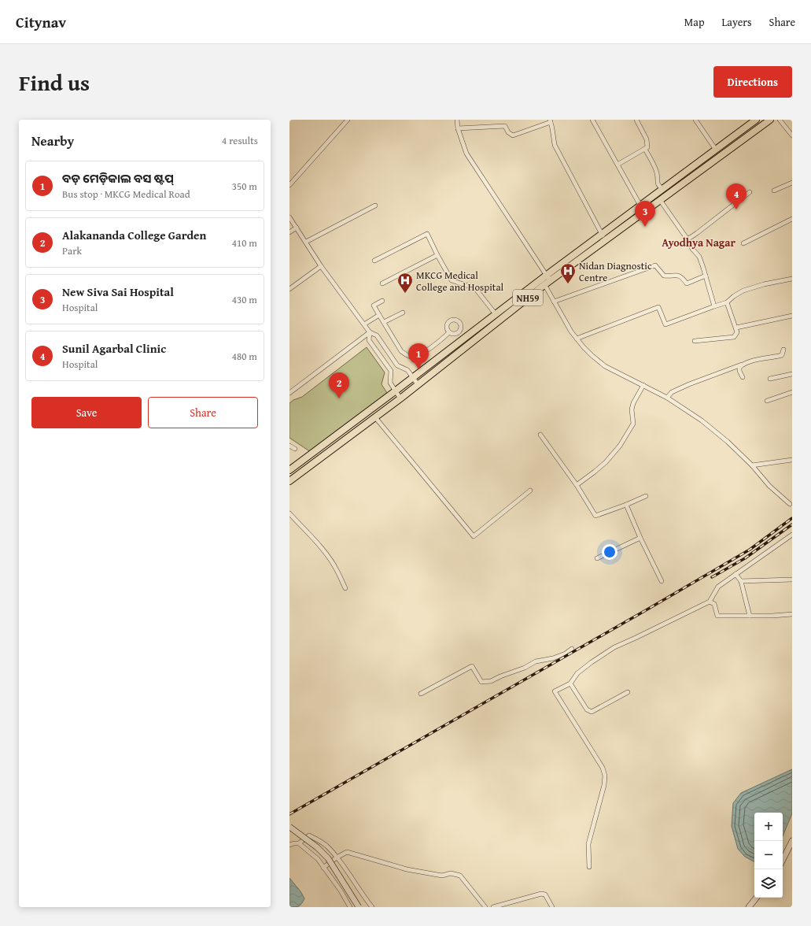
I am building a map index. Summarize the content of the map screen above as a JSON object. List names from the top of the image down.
{
  "streets": {
    "highway": ["NH59"]
  },
  "districts": ["Ayodhya Nagar"],
  "places": {
    "hospital": ["Nidan Diagnostic Centre", "MKCG Medical College and Hospital"]
  },
  "page": {
    "header": "Citynav",
    "nav": ["Map", "Layers", "Share"],
    "title": "Find us",
    "buttons": [
      "Directions",
      ["Save", "Share"]
    ],
    "heading": ["Nearby", "4 results"],
    "list": [
      {
        "mark": "1",
        "name": "ବଡ଼ ମେଡ଼ିକାଲ ବସ ଷ୍ଟପ୍",
        "note": "Bus stop · MKCG Medical Road",
        "value": "350 m"
      },
      {
        "mark": "2",
        "name": "Alakananda College Garden",
        "note": "Park",
        "value": "410 m"
      },
      {
        "mark": "3",
        "name": "New Siva Sai Hospital",
        "note": "Hospital",
        "value": "430 m"
      },
      {
        "mark": "4",
        "name": "Sunil Agarbal Clinic",
        "note": "Hospital",
        "value": "480 m"
      }
    ],
    "pins": [
      "4",
      "3",
      "1",
      "2"
    ],
    "map_buttons": ["+", "−"]
  }
}
